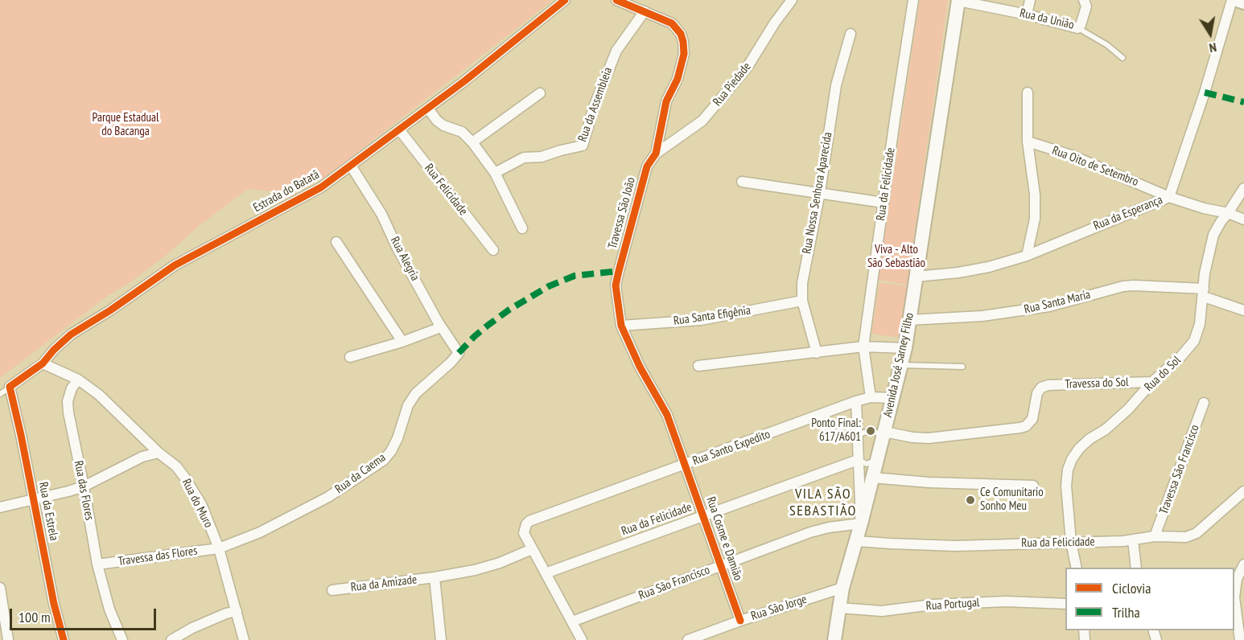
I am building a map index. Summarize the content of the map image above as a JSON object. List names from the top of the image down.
{
  "streets": {
    "main road": ["Avenida José Sarney Filho"],
    "street": [
      "Rua da União",
      "Rua Piedade",
      "Rua da Assembleia",
      "Rua Oito de Setembro",
      "Rua da Felicidade",
      "Rua Felicidade",
      "Estrada do Batatã",
      "Rua Nossa Senhora Aparecida",
      "Travessa São João",
      "Rua da Esperança",
      "Rua Alegria",
      "Rua Santa Maria",
      "Rua Santa Efigênia",
      "Rua do Sol",
      "Travessa do Sol",
      "Rua Santo Expedito",
      "Travessa São Francisco",
      "Rua da Caema",
      "Rua das Flores",
      "Rua do Muro",
      "Rua da Estrela",
      "Rua Cosme e Damião",
      "Travessa das Flores",
      "Rua São Francisco",
      "Rua da Amizade",
      "Rua Portugal",
      "Rua São Jorge"
    ]
  },
  "crossings": [
    ["Rua da União", "Avenida José Sarney Filho"],
    ["Rua Piedade", "Travessa São João"],
    ["Rua da Assembleia", "Travessa São João"],
    ["Rua Oito de Setembro", "Rua da Esperança"],
    ["Rua Oito de Setembro", "Rua do Sol"],
    ["Rua da Felicidade", "Avenida José Sarney Filho"],
    ["Rua da Felicidade", "Rua do Sol"],
    ["Rua da Felicidade", "Rua Santo Expedito"],
    ["Rua da Felicidade", "Travessa São Francisco"],
    ["Rua da Felicidade", "Rua Cosme e Damião"],
    ["Rua Felicidade", "Estrada do Batatã"],
    ["Estrada do Batatã", "Rua Alegria"],
    ["Estrada do Batatã", "Rua da Estrela"],
    ["Rua Nossa Senhora Aparecida", "Rua Santa Efigênia"],
    ["Travessa São João", "Rua Santa Efigênia"],
    ["Travessa São João", "Rua Santo Expedito"],
    ["Travessa São João", "Rua Cosme e Damião"],
    ["Rua da Esperança", "Avenida José Sarney Filho"],
    ["Rua Alegria", "Rua da Caema"],
    ["Rua Santa Maria", "Avenida José Sarney Filho"],
    ["Rua Santa Maria", "Rua do Sol"],
    ["Avenida José Sarney Filho", "Travessa do Sol"],
    ["Avenida José Sarney Filho", "Rua Santo Expedito"],
    ["Avenida José Sarney Filho", "Rua São Francisco"],
    ["Avenida José Sarney Filho", "Rua Portugal"],
    ["Avenida José Sarney Filho", "Rua São Jorge"],
    ["Rua do Sol", "Travessa do Sol"],
    ["Rua Santo Expedito", "Rua Cosme e Damião"],
    ["Rua Santo Expedito", "Rua da Amizade"],
    ["Rua da Caema", "Rua do Muro"],
    ["Rua da Caema", "Travessa das Flores"],
    ["Rua das Flores", "Rua do Muro"],
    ["Rua das Flores", "Travessa das Flores"],
    ["Rua do Muro", "Travessa das Flores"],
    ["Rua Cosme e Damião", "Rua São Francisco"],
    ["Rua Cosme e Damião", "Rua São Jorge"]
  ],
  "districts": ["VILA SÃO SEBASTIÃO"],
  "parks": ["Parque Estadual do Bacanga", "Viva - Alto São Sebastião"],
  "places": ["Ponto Final: 617/A601", "Ce Comunitario Sonho Meu"],
  "legend": ["Ciclovia", "Trilha"],
  "scale_bar": "100 m",
  "north": "bottom"
}
